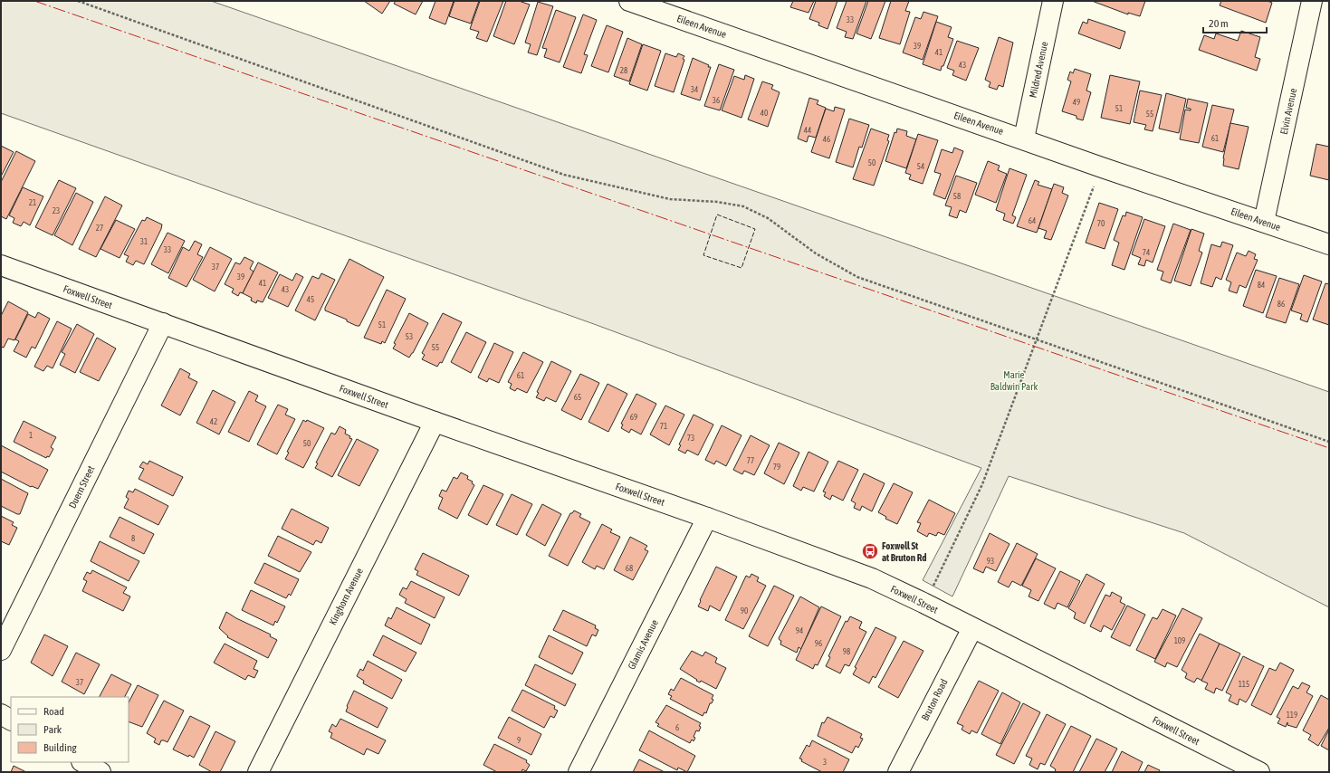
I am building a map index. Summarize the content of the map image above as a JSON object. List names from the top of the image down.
{
  "streets": {
    "street": [
      "Eileen Avenue",
      "Mildred Avenue",
      "Elvin Avenue",
      "Foxwell Street",
      "Duern Street",
      "Kinghorn Avenue",
      "Glamis Avenue",
      "Bruton Road"
    ]
  },
  "crossings": [
    ["Eileen Avenue", "Mildred Avenue"],
    ["Eileen Avenue", "Elvin Avenue"],
    ["Foxwell Street", "Duern Street"],
    ["Foxwell Street", "Kinghorn Avenue"],
    ["Foxwell Street", "Glamis Avenue"],
    ["Foxwell Street", "Bruton Road"]
  ],
  "parks": ["Marie Baldwin Park"],
  "places": {
    "bus stop": ["Foxwell St at Bruton Rd"]
  },
  "house_numbers": [
    "33",
    "39",
    "41",
    "43",
    "28",
    "34",
    "36",
    "49",
    "51",
    "40",
    "55",
    "44",
    "61",
    "46",
    "50",
    "54",
    "58",
    "21",
    "23",
    "64",
    "70",
    "27",
    "31",
    "33",
    "74",
    "37",
    "39",
    "41",
    "84",
    "43",
    "45",
    "86",
    "51",
    "53",
    "55",
    "61",
    "65",
    "69",
    "42",
    "71",
    "1",
    "73",
    "50",
    "77",
    "79",
    "8",
    "93",
    "68",
    "90",
    "94",
    "109",
    "96",
    "98",
    "37",
    "115",
    "119",
    "6",
    "9",
    "3"
  ],
  "legend": ["Road", "Park", "Building"],
  "scale_bar": "20 m"
}
